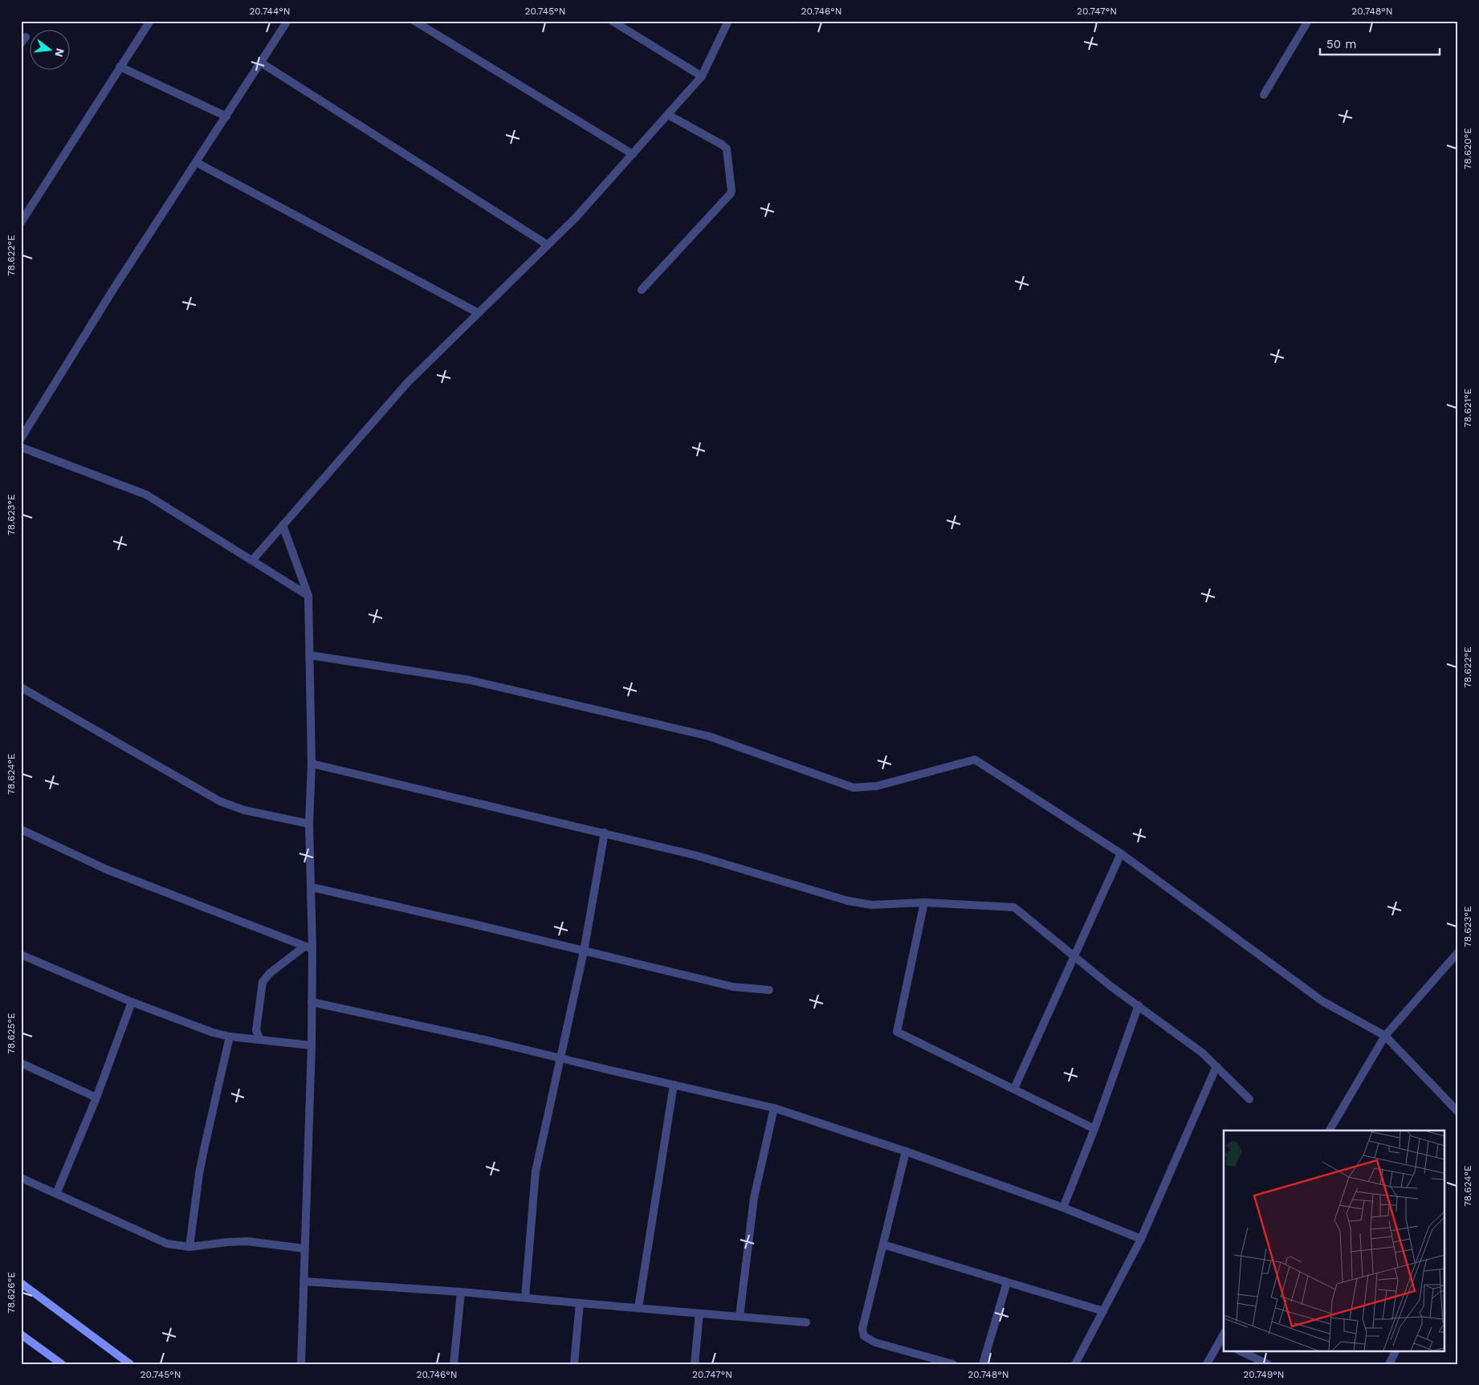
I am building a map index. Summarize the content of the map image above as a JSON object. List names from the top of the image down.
{
  "scale_bar": "50 m",
  "north": "right",
  "coordinates": [
    "20.744°N",
    "20.745°N",
    "20.746°N",
    "20.747°N",
    "20.748°N",
    "78.620°E",
    "78.622°E",
    "78.621°E",
    "78.623°E",
    "78.624°E",
    "78.625°E",
    "78.626°E",
    "20.749°N"
  ]
}
